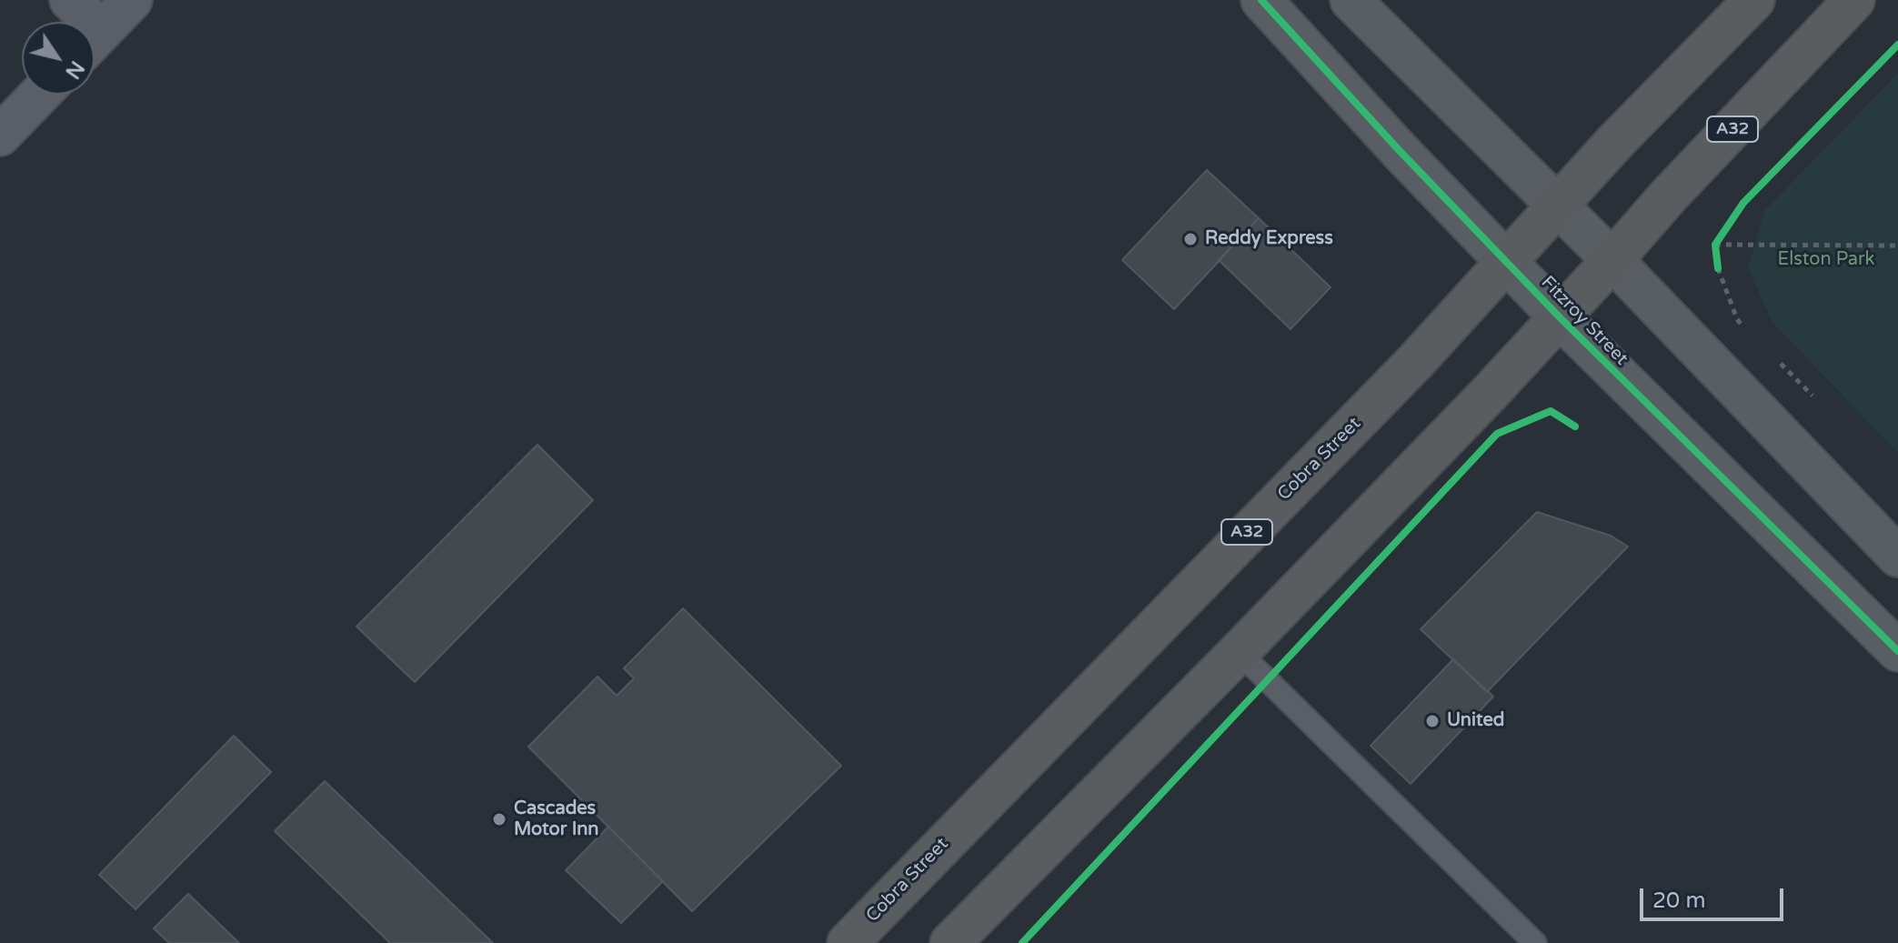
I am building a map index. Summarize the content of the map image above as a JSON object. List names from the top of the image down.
{
  "streets": {
    "highway": ["A32", "Cobra Street"],
    "street": ["Fitzroy Street"]
  },
  "crossings": [
    ["A32", "Fitzroy Street"],
    ["Fitzroy Street", "Cobra Street"]
  ],
  "parks": ["Elston Park"],
  "places": ["Reddy Express", "United", "Cascades Motor Inn"],
  "scale_bar": "20 m",
  "north": "bottom right"
}
